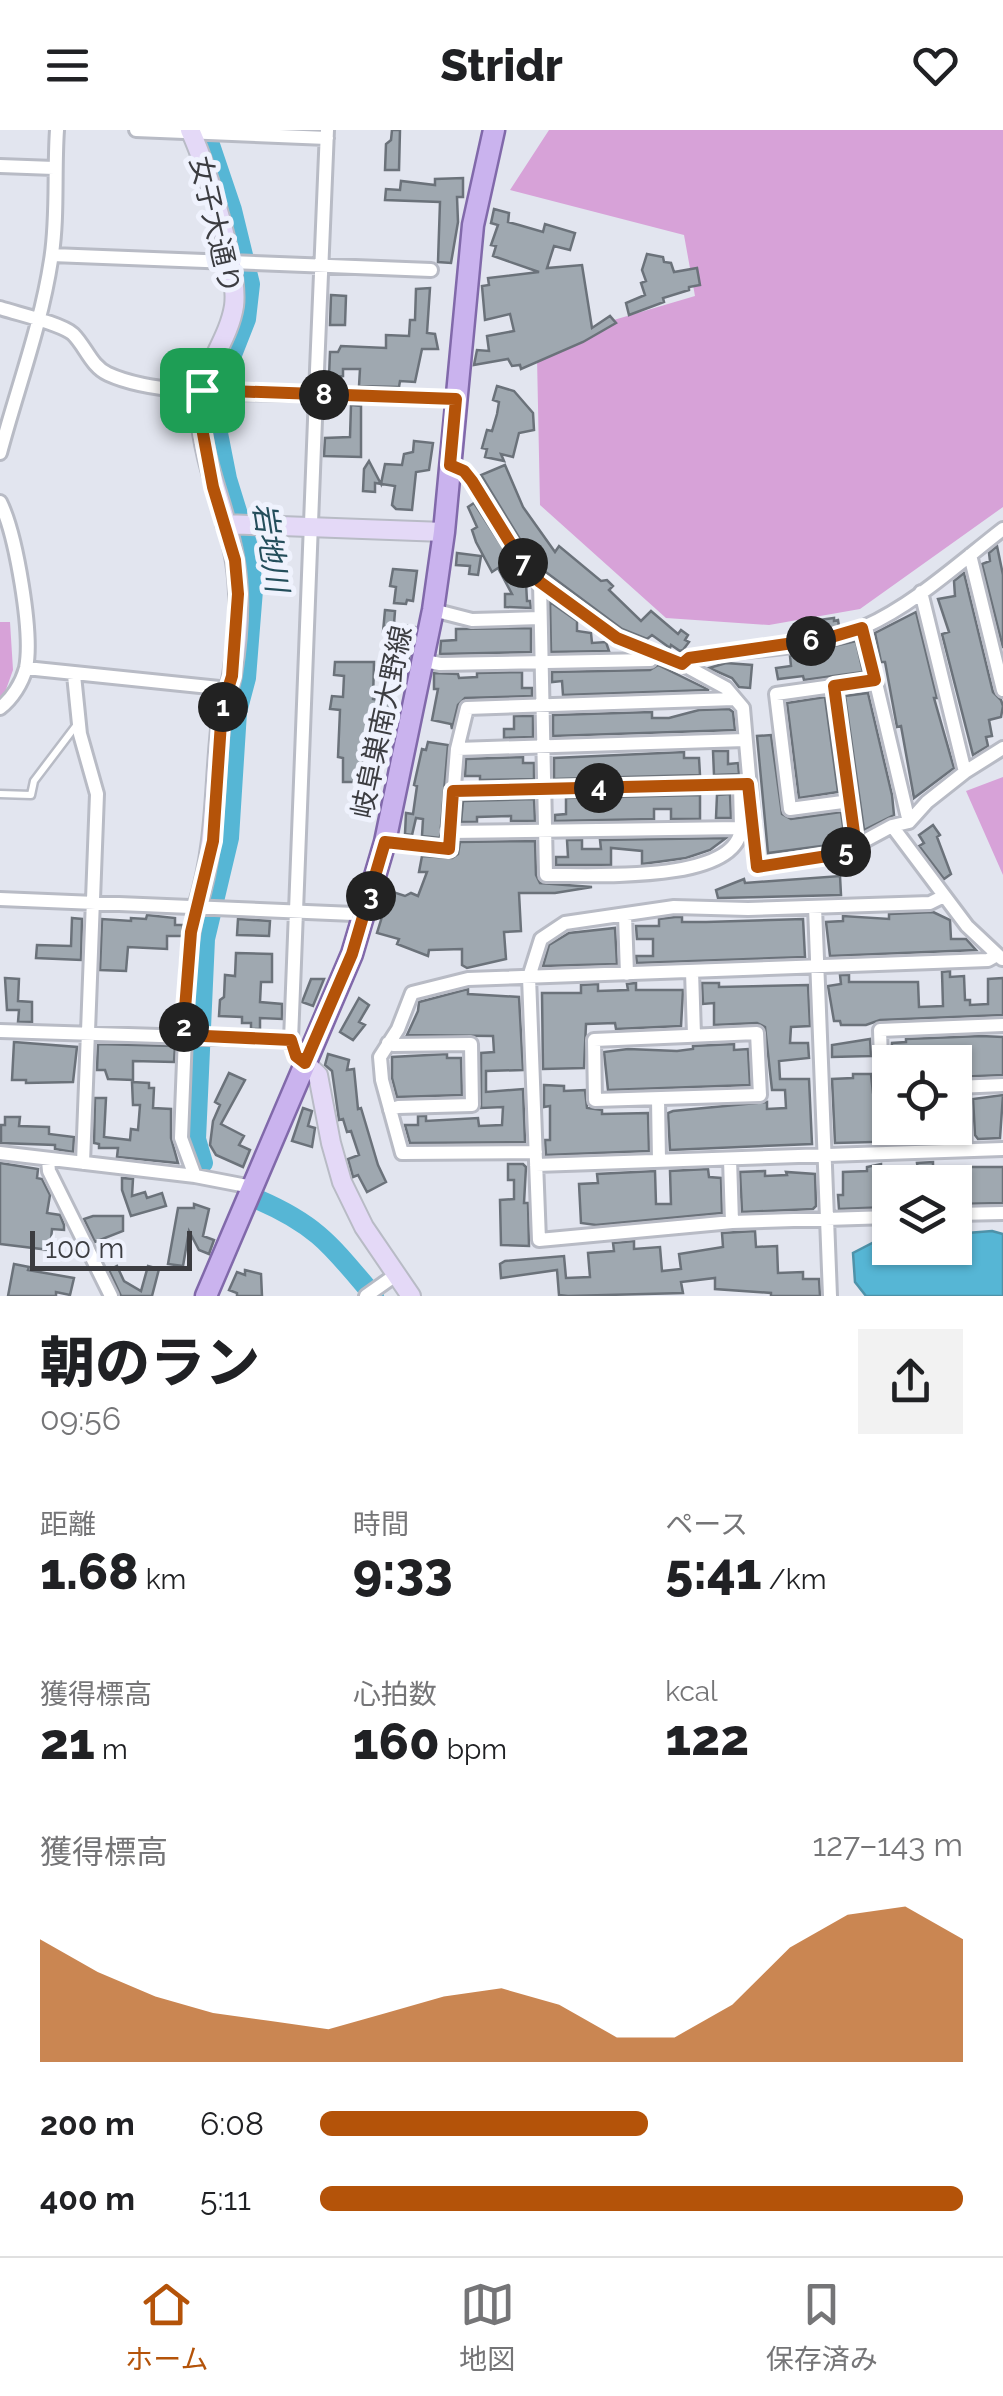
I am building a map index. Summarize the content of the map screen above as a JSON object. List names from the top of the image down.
{
  "streets": {
    "main road": ["岐阜巣南大野線"],
    "street": ["女子大通り"]
  },
  "water": ["岩地川"],
  "scale_bar": "100 m",
  "page": {
    "header": "Stridr",
    "pins": [
      "8",
      "7",
      "6",
      "1",
      "4",
      "5",
      "3",
      "2"
    ],
    "scale": "100 m",
    "heading": ["朝のラン", "09:56"],
    "stats": [
      ["距離", "1.68 km"],
      ["時間", "9:33"],
      ["ペース", "5:41 /km"],
      ["獲得標高", "21 m"],
      ["心拍数", "160 bpm"],
      ["kcal", "122"]
    ],
    "chart": ["獲得標高", "127–143 m"],
    "list": [
      {
        "name": "200 m",
        "note": "6:08"
      },
      {
        "name": "400 m",
        "note": "5:11"
      }
    ],
    "tabs": ["ホーム", "地図", "保存済み"]
  }
}
